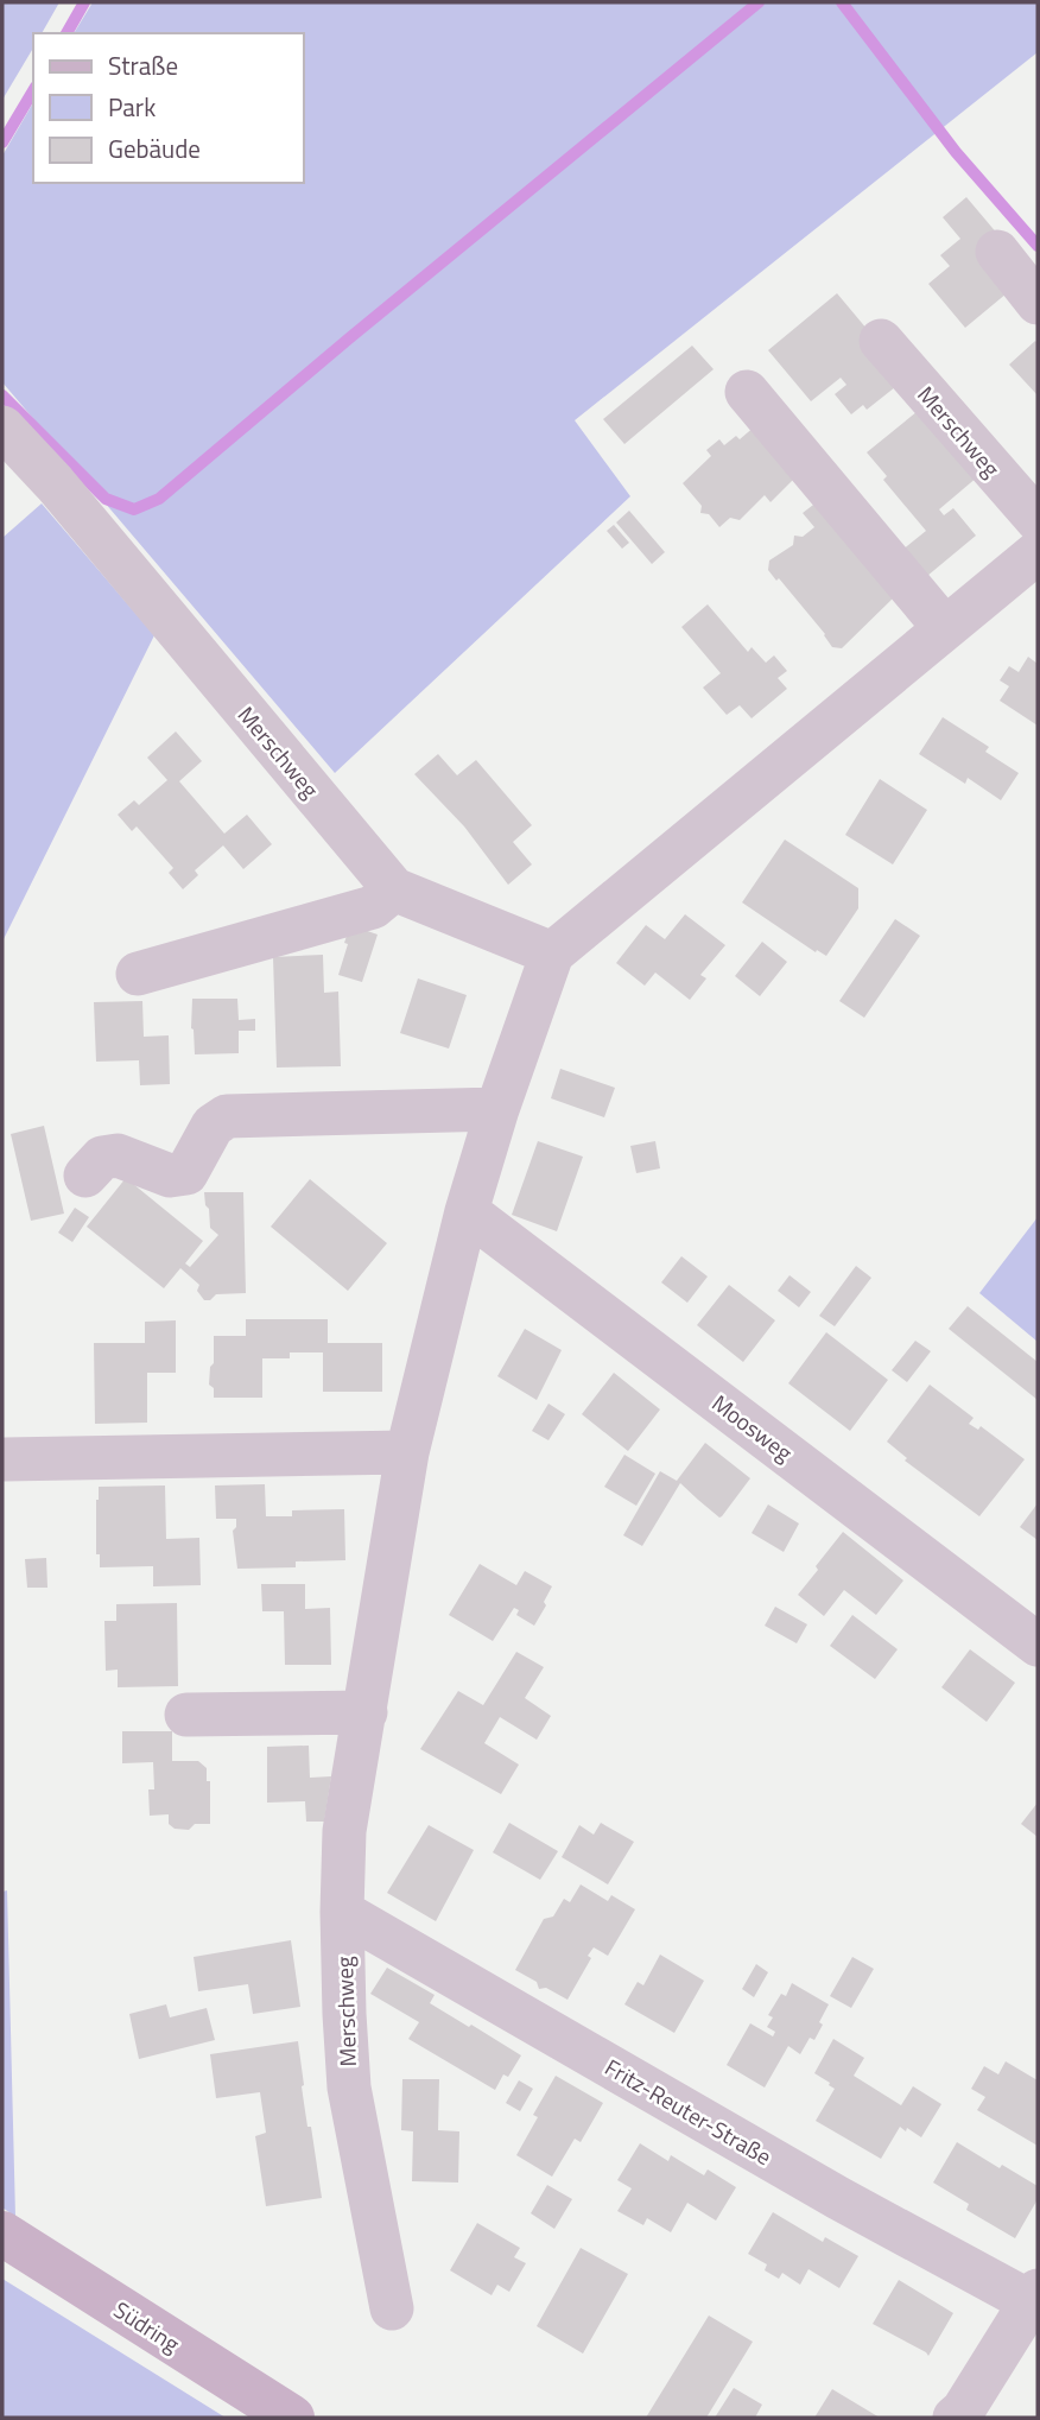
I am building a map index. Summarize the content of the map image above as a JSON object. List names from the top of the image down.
{
  "streets": {
    "main road": ["Südring"],
    "street": ["Merschweg", "Moosweg", "Fritz-Reuter-Straße"]
  },
  "crossings": [
    ["Merschweg", "Moosweg"],
    ["Merschweg", "Fritz-Reuter-Straße"]
  ],
  "legend": ["Straße", "Park", "Gebäude"]
}
